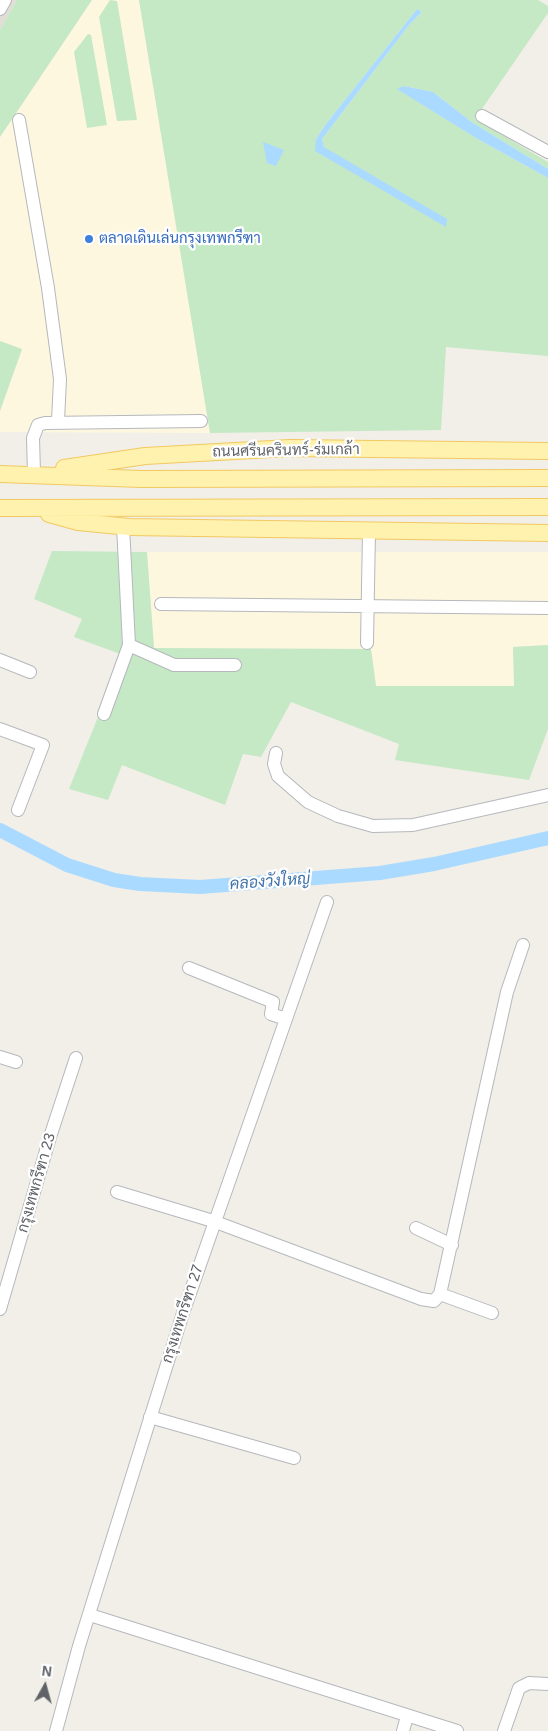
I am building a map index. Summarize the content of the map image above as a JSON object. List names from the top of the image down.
{
  "streets": {
    "main road": ["ถนนศรีนครินทร์-ร่มเกล้า"],
    "street": ["กรุงเทพกรีฑา 23", "กรุงเทพกรีฑา 27"]
  },
  "water": ["คลองวังใหญ่"],
  "places": ["ตลาดเดินเล่นกรุงเทพกรีฑา"],
  "north": "top"
}
